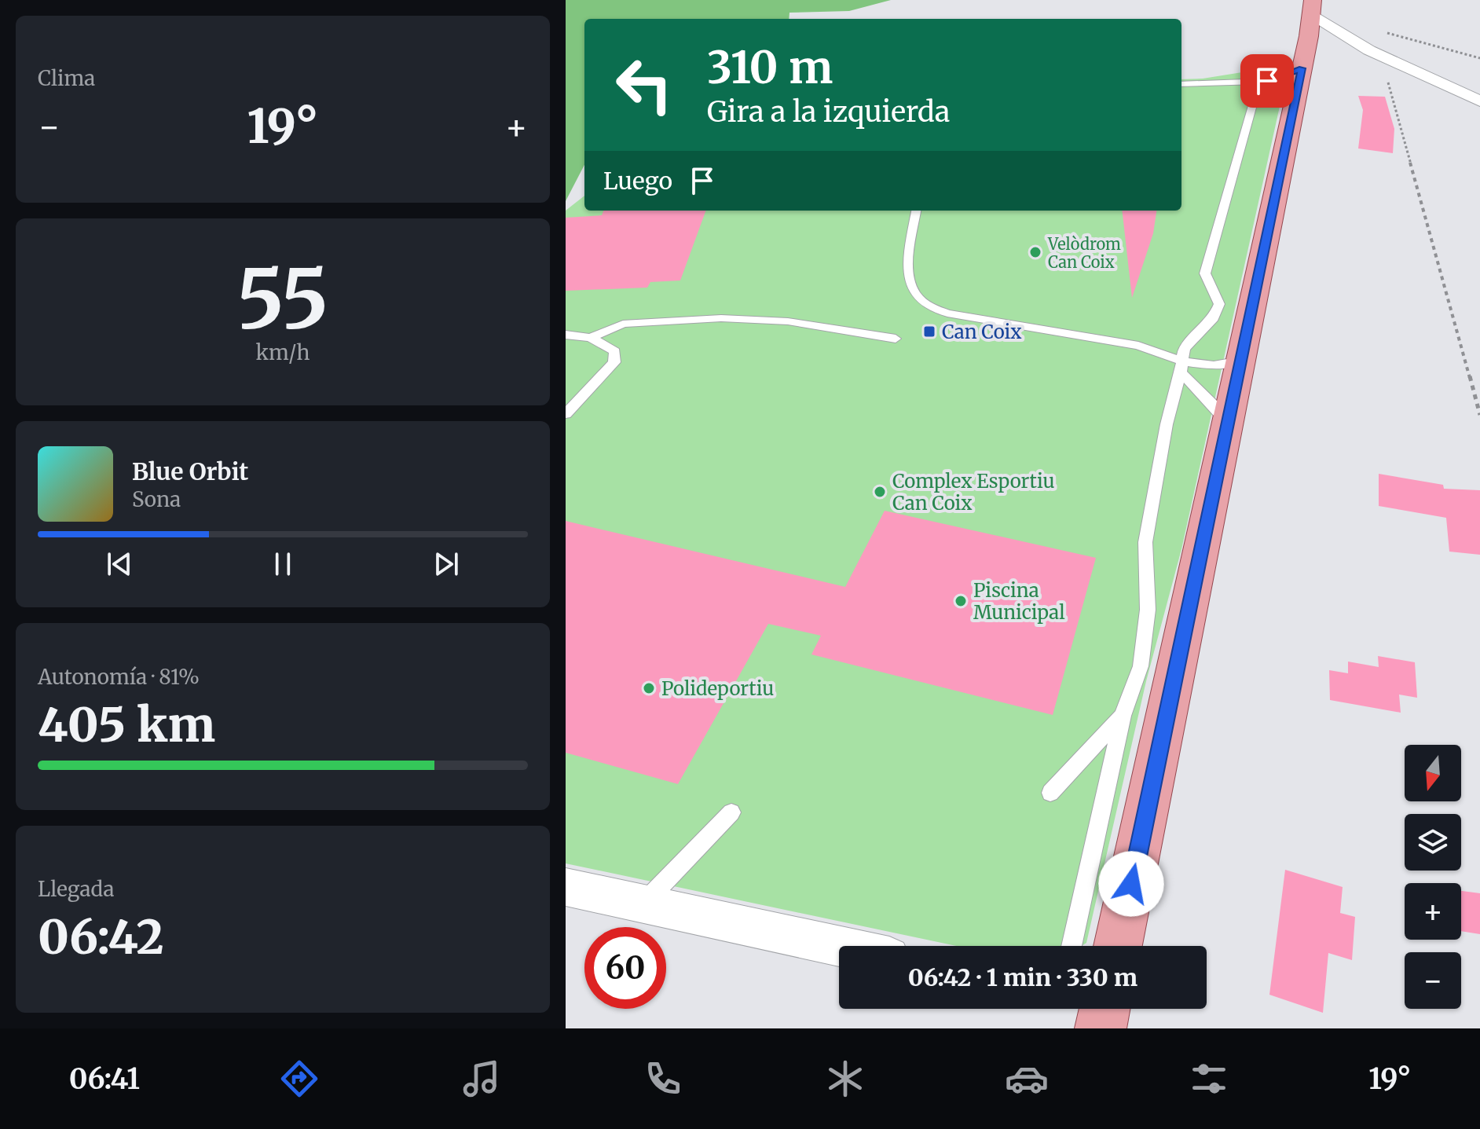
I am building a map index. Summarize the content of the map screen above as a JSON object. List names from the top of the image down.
{
  "places": {
    "other": [
      "Velòdrom Can Coix",
      "Complex Esportiu Can Coix",
      "Piscina Municipal",
      "Polideportiu"
    ],
    "transit": ["Can Coix"]
  },
  "north": "bottom",
  "page": {
    "tile": [
      "Clima",
      ["55", "km/h"],
      ["Autonomía · 81%", "405 km"],
      ["Llegada", "06:42"]
    ],
    "turn": ["310 m", "Gira a la izquierda"],
    "heat": ["−", "19°", "+"],
    "then": "Luego",
    "song": ["Blue Orbit", "Sona"],
    "map_buttons": ["+", "−"],
    "limit": "60",
    "trip": "06:42 · 1 min · 330 m",
    "tabs": ["06:41", "19°"]
  }
}
